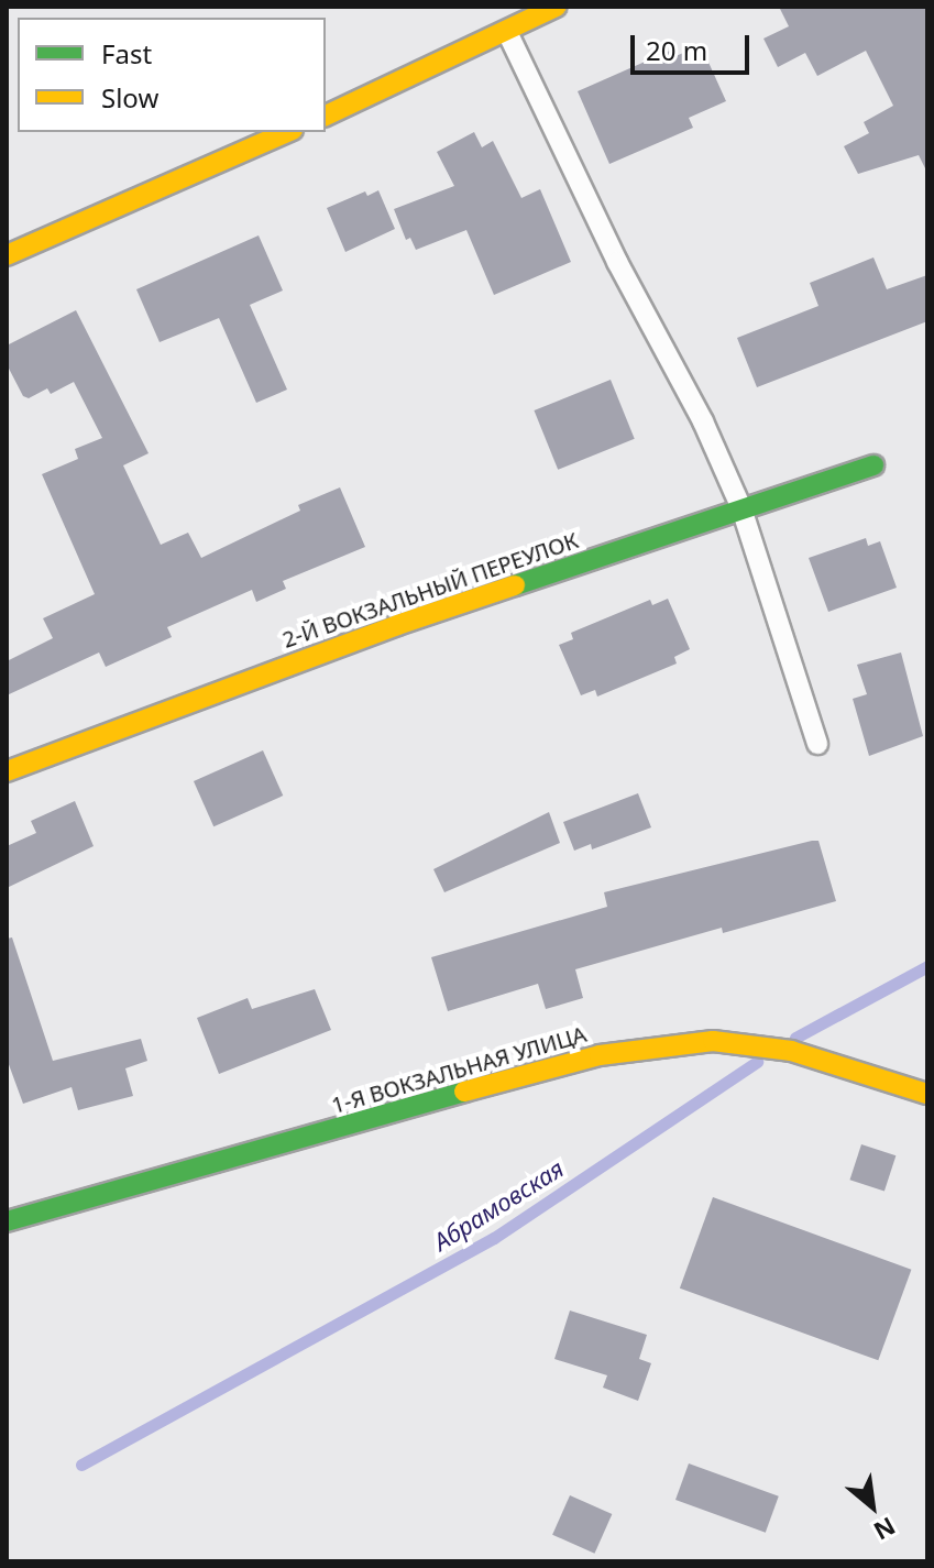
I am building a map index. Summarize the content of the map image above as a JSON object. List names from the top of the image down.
{
  "streets": {
    "street": ["2-Й ВОКЗАЛЬНЫЙ ПЕРЕУЛОК", "1-Я ВОКЗАЛЬНАЯ УЛИЦА"]
  },
  "water": ["Абрамовская"],
  "legend": ["Fast", "Slow"],
  "scale_bar": "20 m",
  "north": "bottom right"
}
